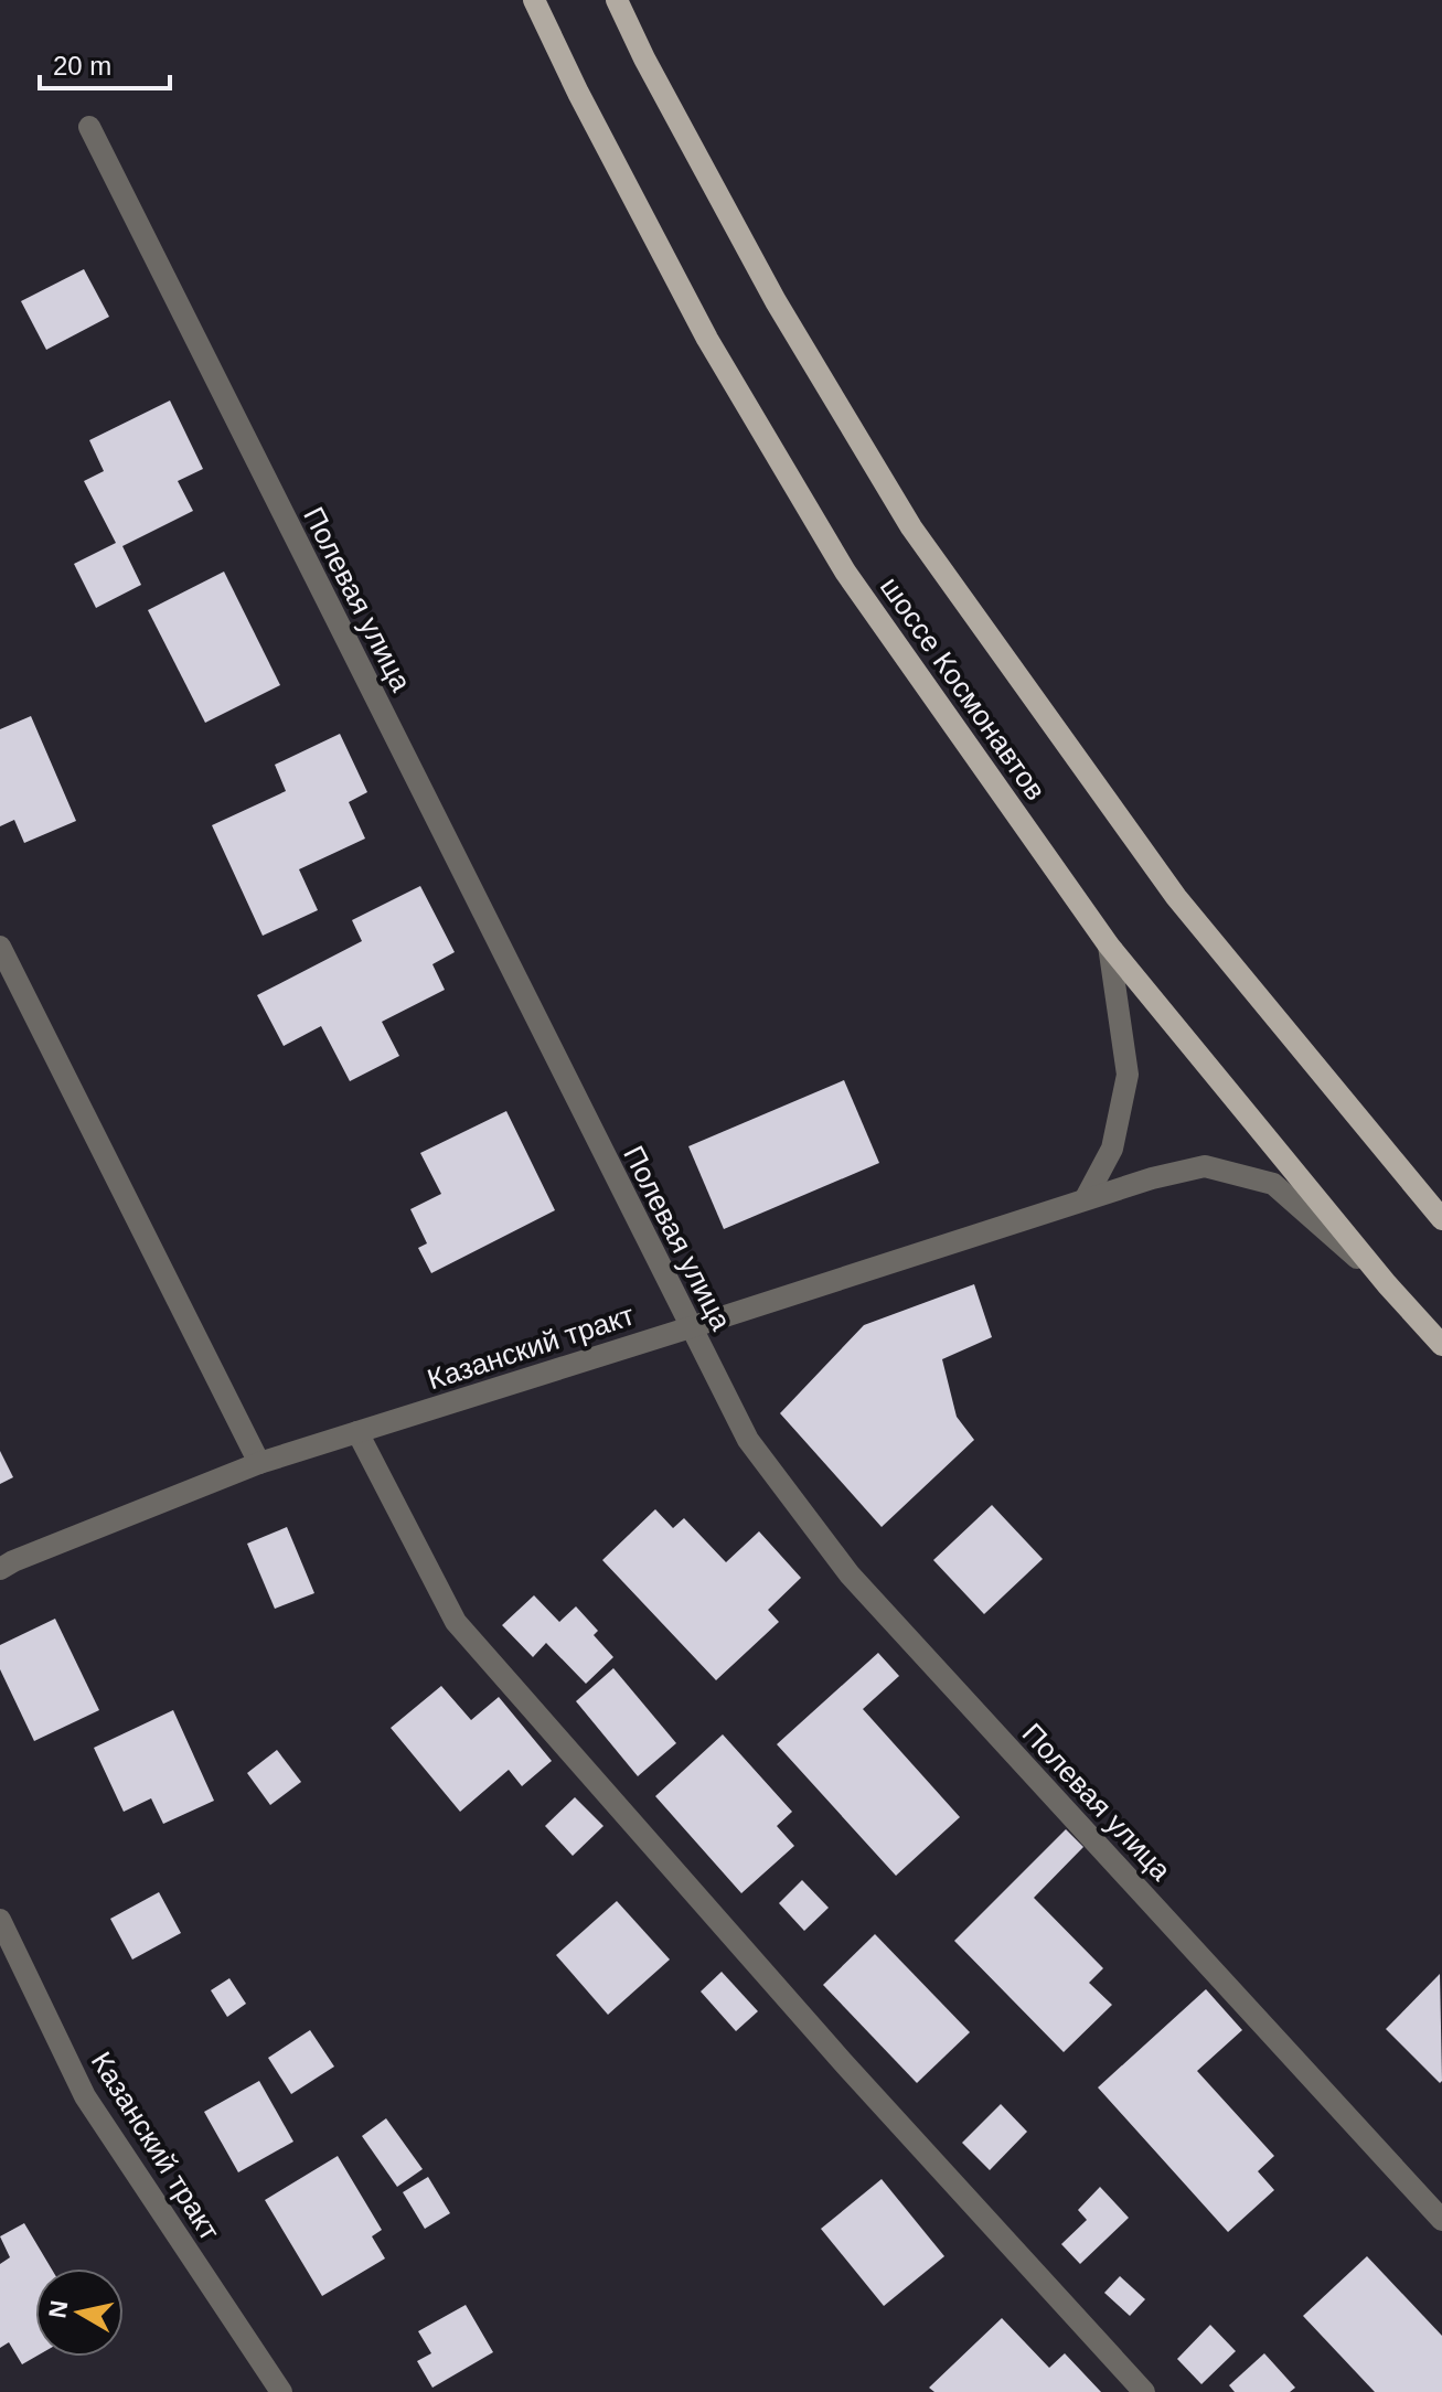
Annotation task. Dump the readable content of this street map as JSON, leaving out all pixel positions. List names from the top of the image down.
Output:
{
  "streets": {
    "main road": ["шоссе Космонавтов"],
    "street": ["Полевая улица", "Казанский тракт"]
  },
  "crossings": [
    ["Полевая улица", "Казанский тракт"],
    ["шоссе Космонавтов", "Казанский тракт"]
  ],
  "scale_bar": "20 m",
  "north": "left"
}
